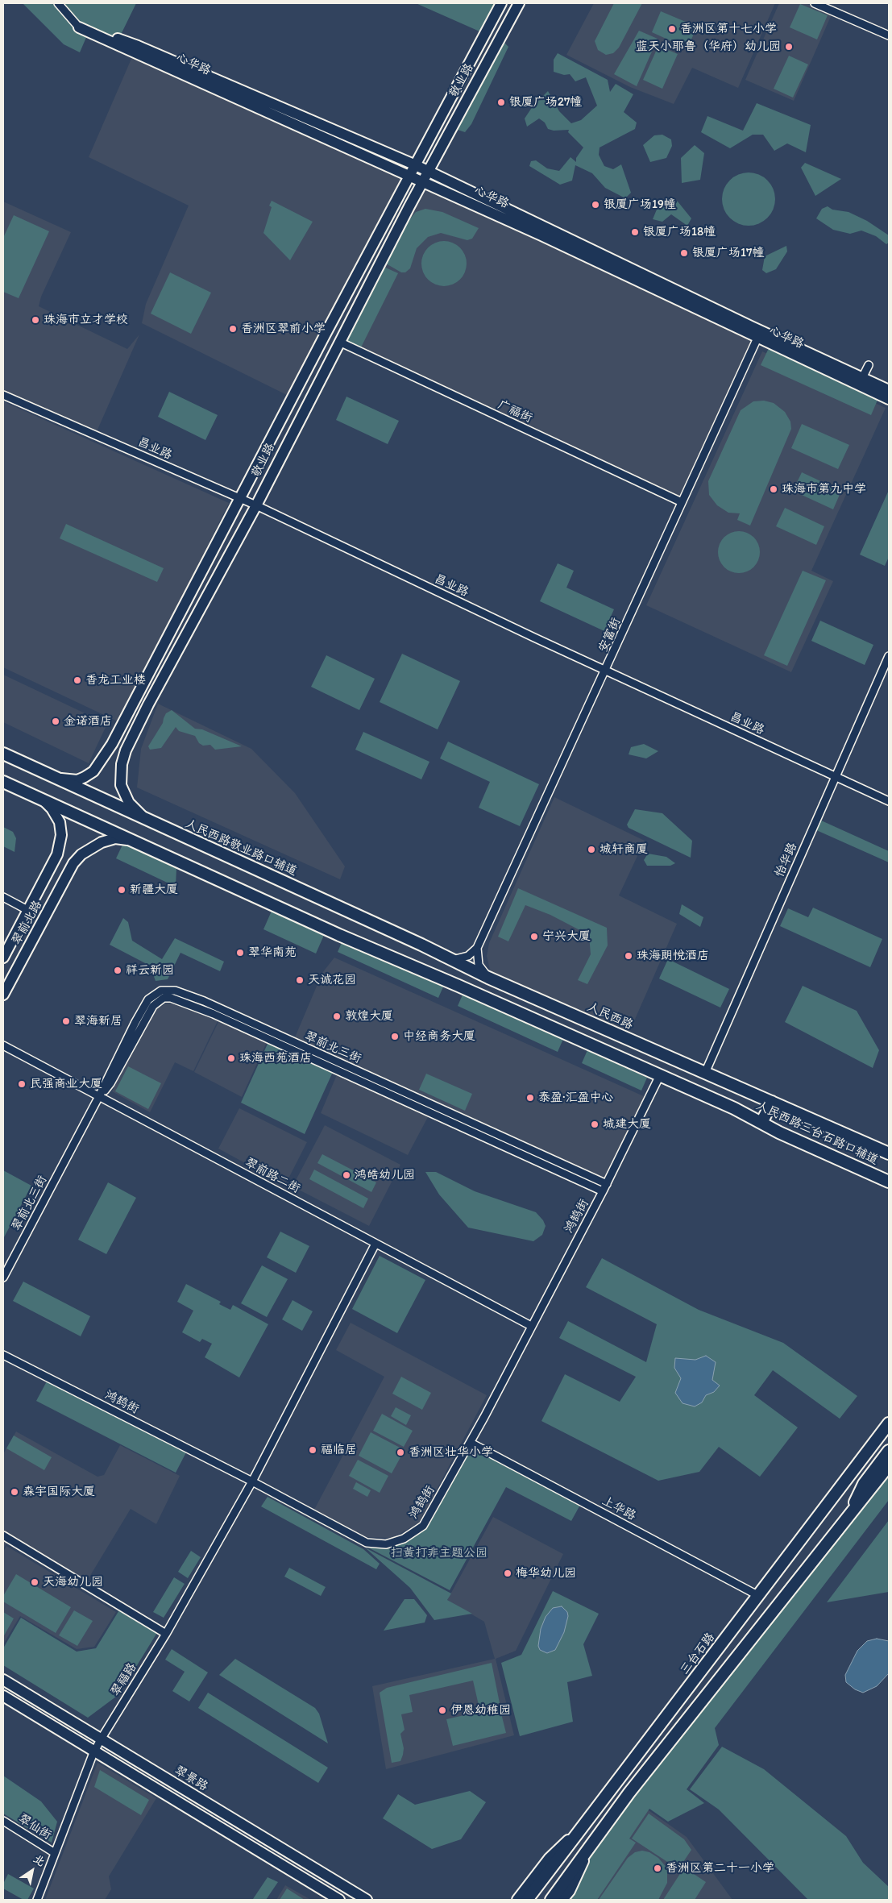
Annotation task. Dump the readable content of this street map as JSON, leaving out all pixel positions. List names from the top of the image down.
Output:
{
  "streets": {
    "main road": [
      "心华路",
      "敬业路",
      "人民西路敬业路口辅道",
      "翠前北路",
      "人民西路",
      "人民西路三台石路口辅道",
      "三台石路",
      "翠景路"
    ],
    "street": [
      "广福街",
      "昌业路",
      "安富街",
      "怡华路",
      "翠前北三街",
      "翠前路二街",
      "鸿鹄街",
      "上华路",
      "翠福路",
      "翠仙街"
    ]
  },
  "crossings": [
    ["心华路", "敬业路"],
    ["心华路", "安富街"],
    ["敬业路", "广福街"],
    ["敬业路", "昌业路"],
    ["敬业路", "人民西路敬业路口辅道"],
    ["广福街", "安富街"],
    ["昌业路", "安富街"],
    ["昌业路", "怡华路"],
    ["人民西路敬业路口辅道", "人民西路"],
    ["怡华路", "人民西路"],
    ["人民西路", "人民西路三台石路口辅道"],
    ["翠前北三街", "翠前路二街"],
    ["翠前北三街", "鸿鹄街"],
    ["人民西路三台石路口辅道", "鸿鹄街"],
    ["翠前路二街", "鸿鹄街"],
    ["翠前路二街", "翠福路"],
    ["鸿鹄街", "上华路"],
    ["鸿鹄街", "翠福路"],
    ["上华路", "三台石路"],
    ["翠福路", "翠景路"],
    ["翠福路", "翠仙街"]
  ],
  "parks": ["扫黄打非主题公园"],
  "places": [
    "香洲区第十七小学",
    "蓝天小耶鲁（华府）幼儿园",
    "银厦广场27幢",
    "银厦广场19幢",
    "银厦广场18幢",
    "银厦广场17幢",
    "珠海市立才学校",
    "香洲区翠前小学",
    "珠海市第九中学",
    "香龙工业楼",
    "金诺酒店",
    "城轩商厦",
    "新疆大厦",
    "宁兴大厦",
    "翠华南苑",
    "珠海朗悦酒店",
    "祥云新园",
    "天诚花园",
    "敦煌大厦",
    "翠海新居",
    "中经商务大厦",
    "珠海西苑酒店",
    "民强商业大厦",
    "泰盈·汇盈中心",
    "城建大厦",
    "鸿皓幼儿园",
    "福临居",
    "香洲区壮华小学",
    "森宇国际大厦",
    "梅华幼儿园",
    "天海幼儿园",
    "伊恩幼稚园",
    "香洲区第二十一小学"
  ],
  "north": "top right"
}
